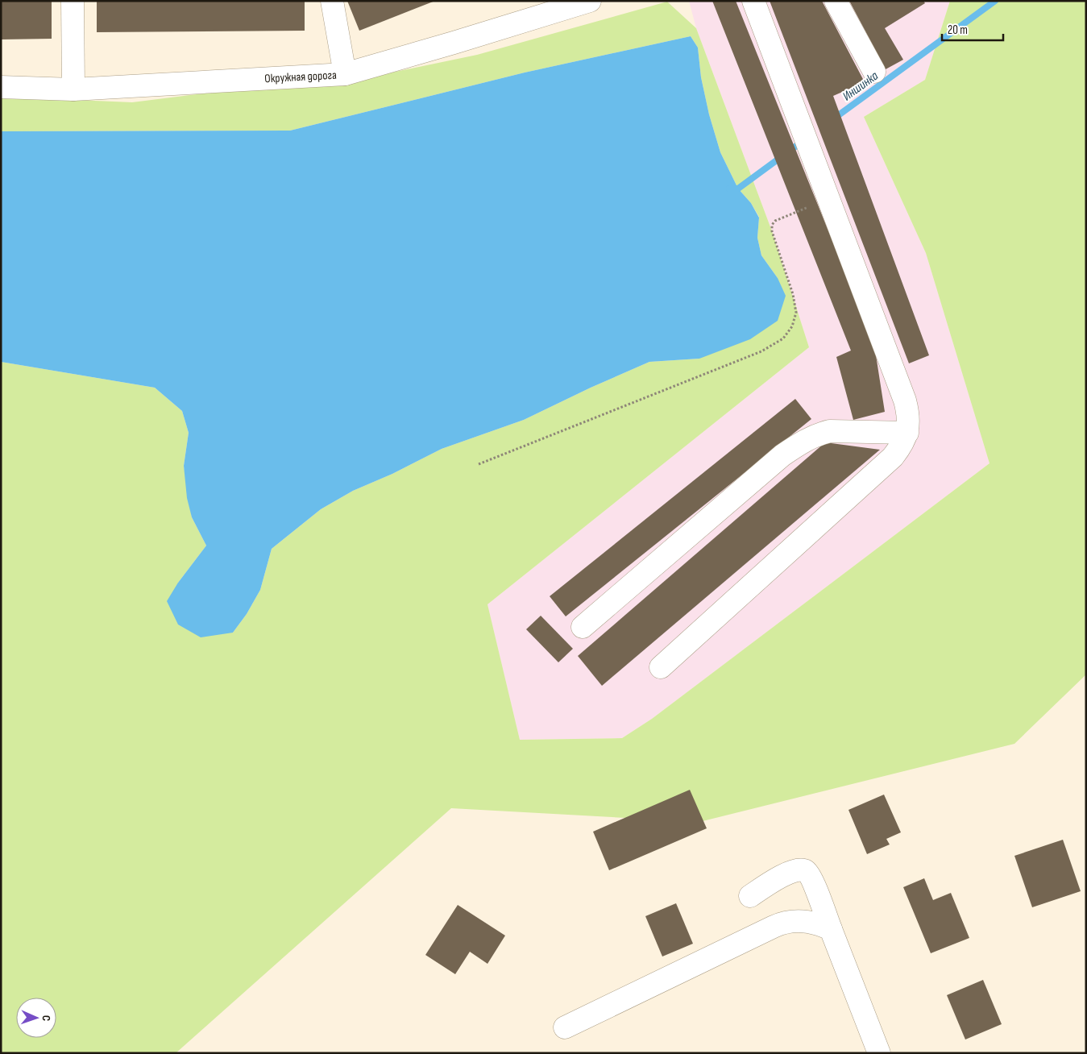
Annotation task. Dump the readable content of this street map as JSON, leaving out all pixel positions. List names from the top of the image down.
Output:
{
  "streets": {
    "street": ["Окружная дорога"]
  },
  "water": ["Иншинка"],
  "scale_bar": "20 m",
  "north": "right"
}
